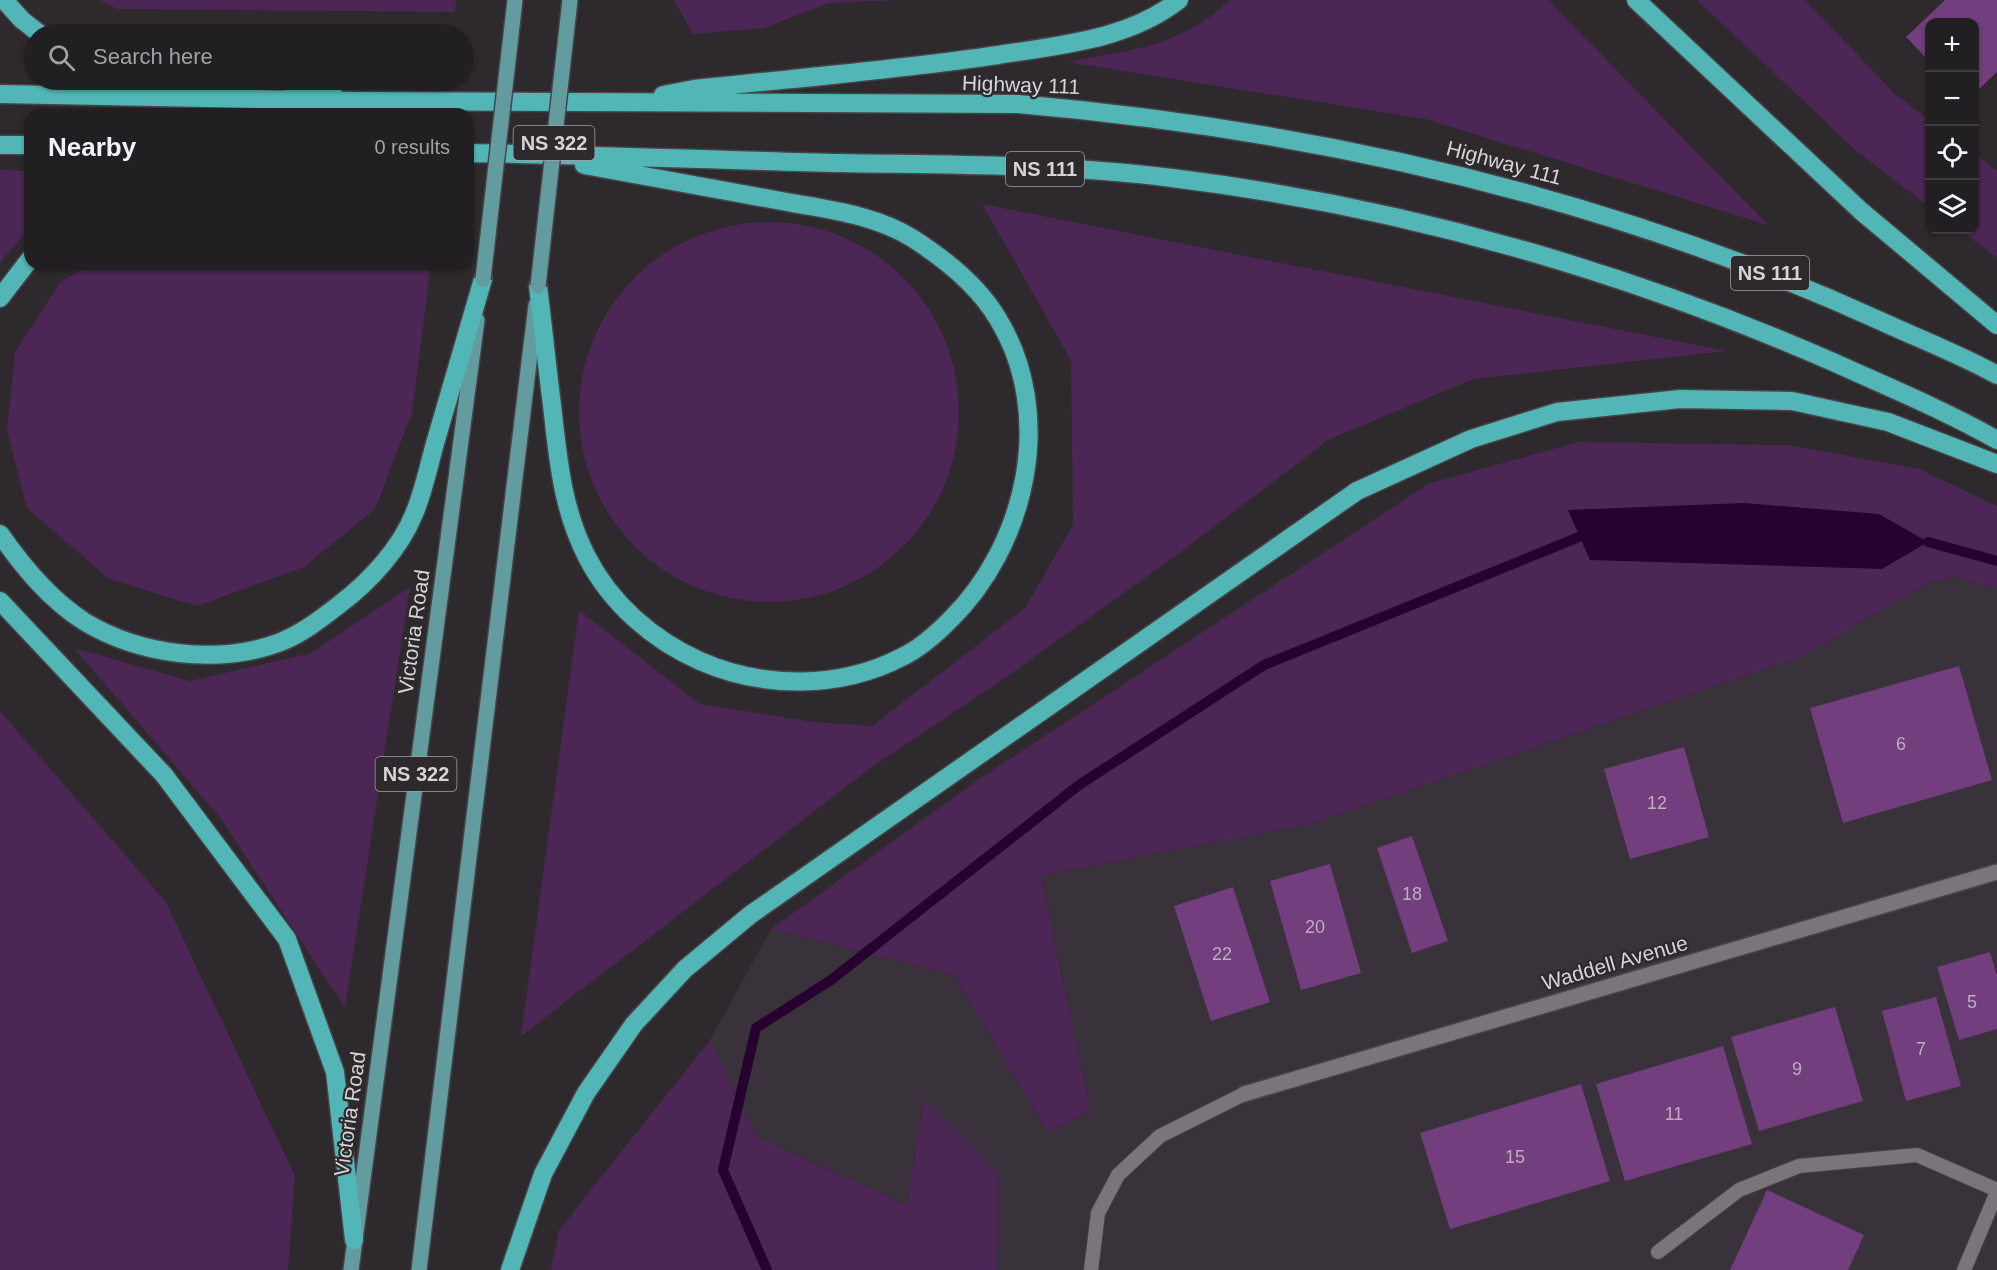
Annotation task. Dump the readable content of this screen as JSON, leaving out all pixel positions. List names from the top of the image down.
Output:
{
  "streets": {
    "highway": ["Highway 111", "NS 111"],
    "main road": ["NS 322", "Victoria Road"],
    "street": ["Waddell Avenue"]
  },
  "house_numbers": [
    "6",
    "12",
    "18",
    "20",
    "22",
    "5",
    "7",
    "9",
    "11",
    "15"
  ],
  "page": {
    "map_buttons": ["+", "−"],
    "search": "Search here",
    "heading": ["Nearby", "0 results"]
  }
}
